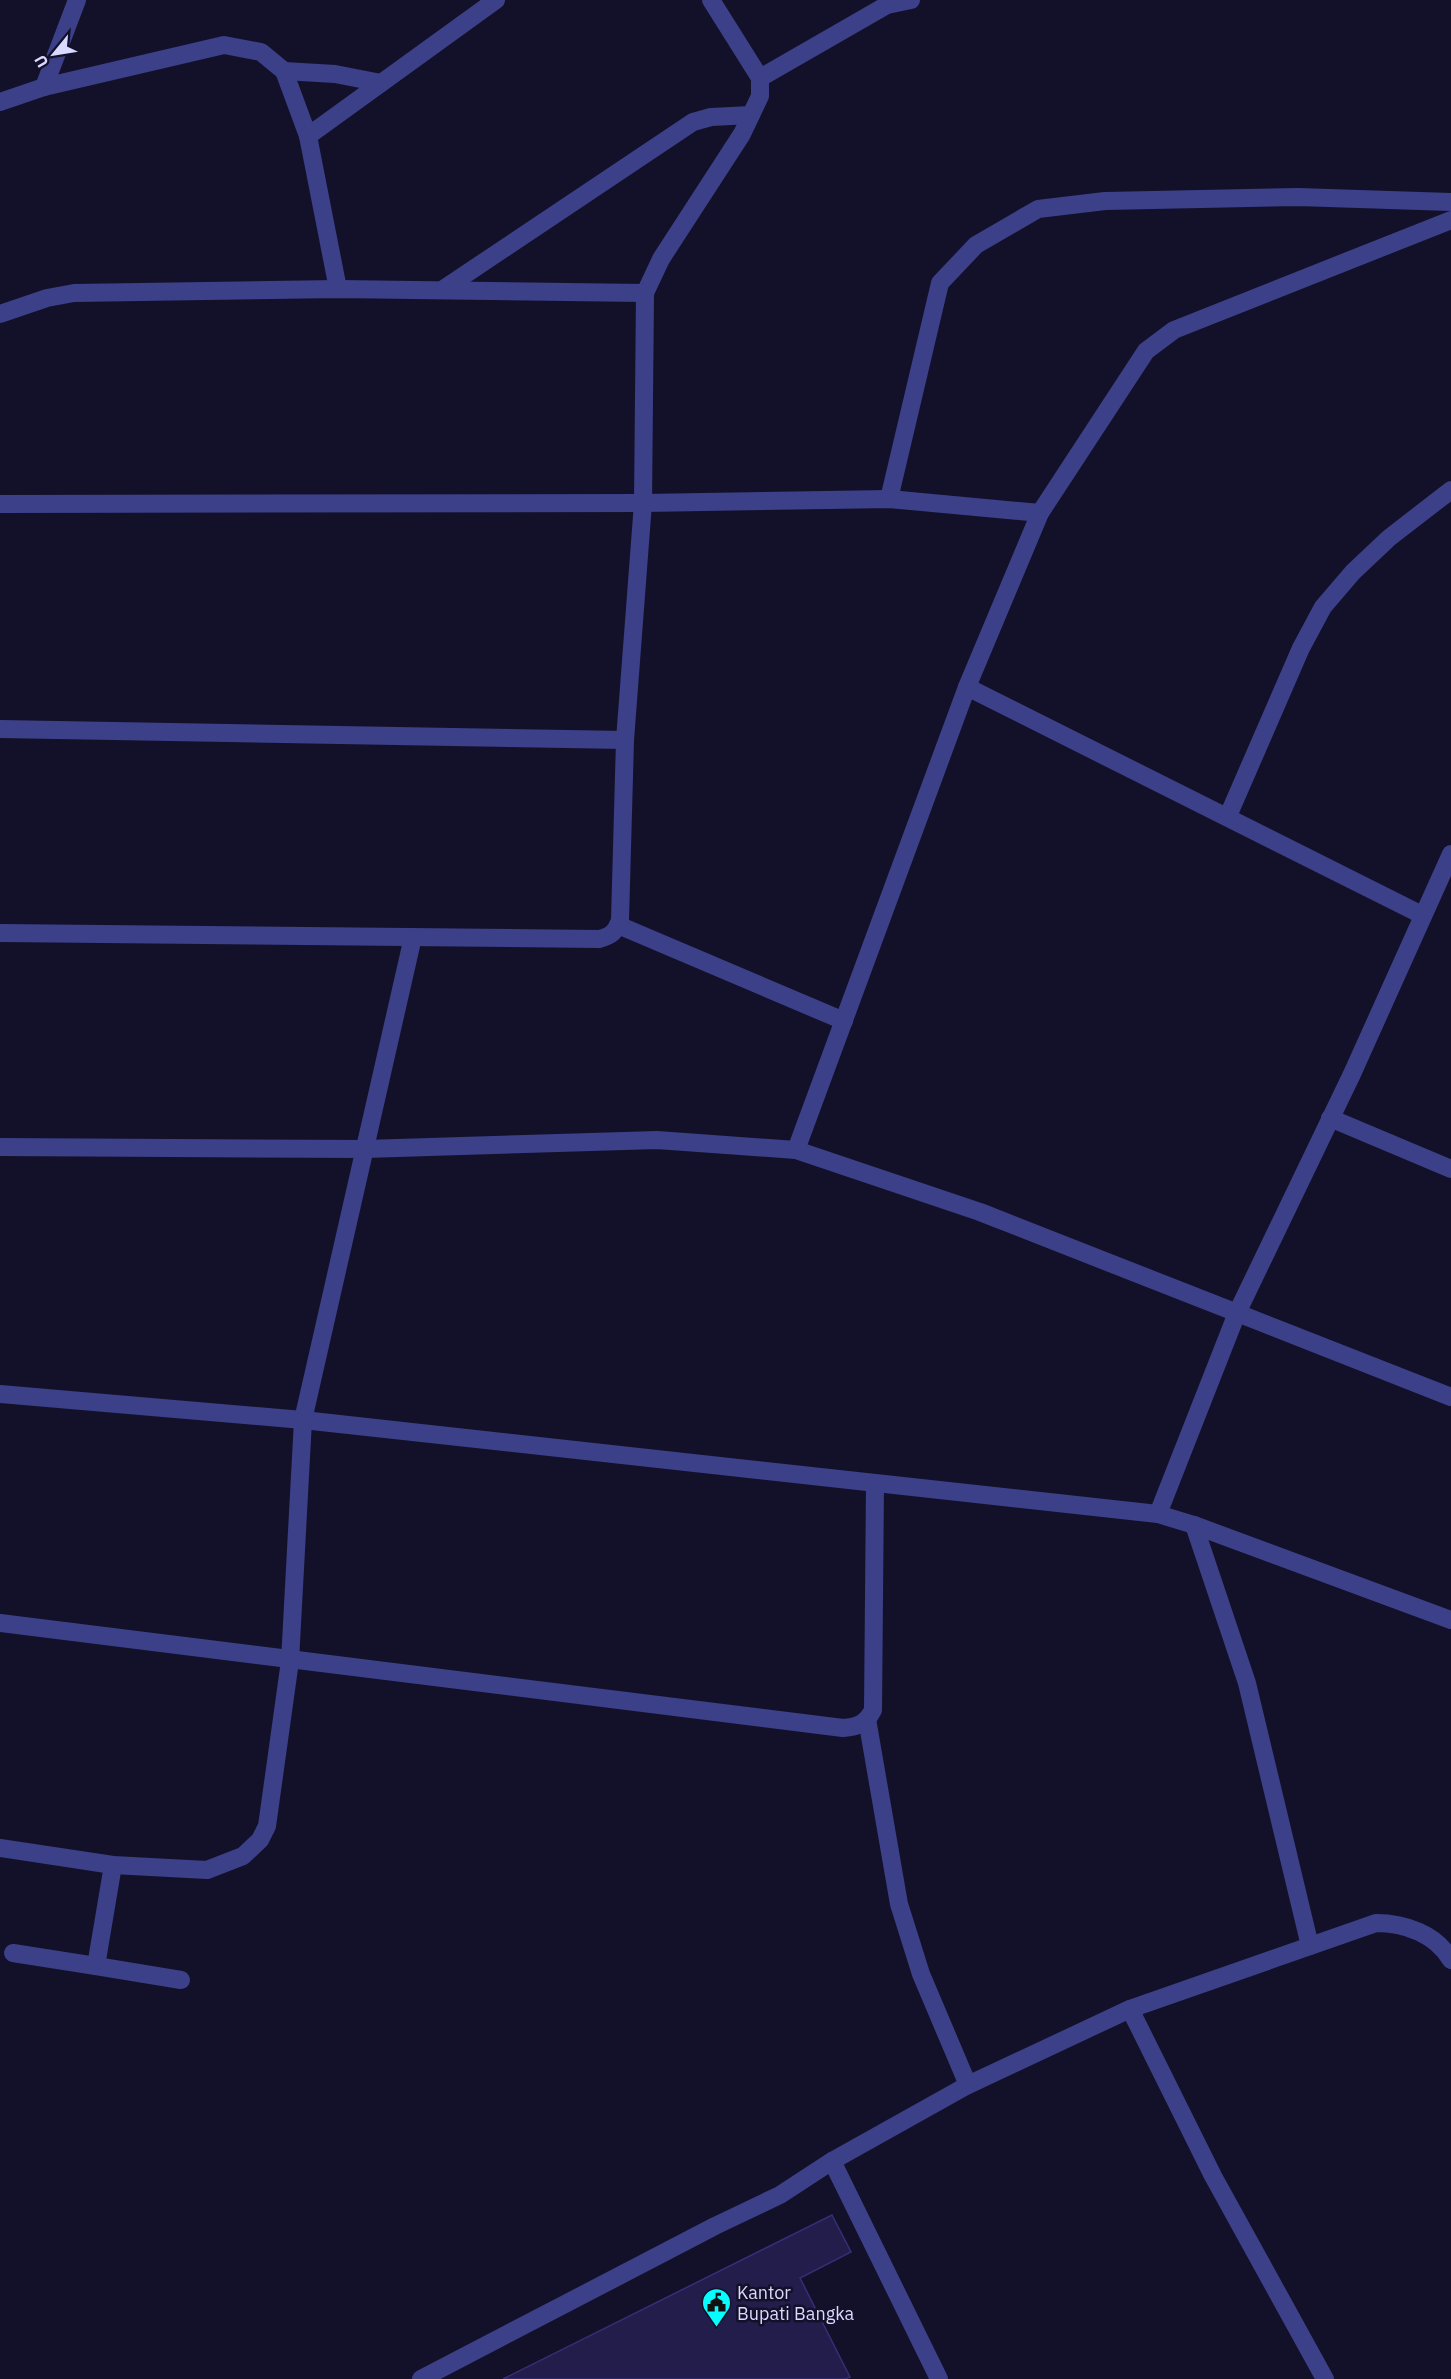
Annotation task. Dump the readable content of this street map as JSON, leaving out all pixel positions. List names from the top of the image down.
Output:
{
  "places": {
    "public building": ["Kantor Bupati Bangka"]
  },
  "north": "bottom left"
}
